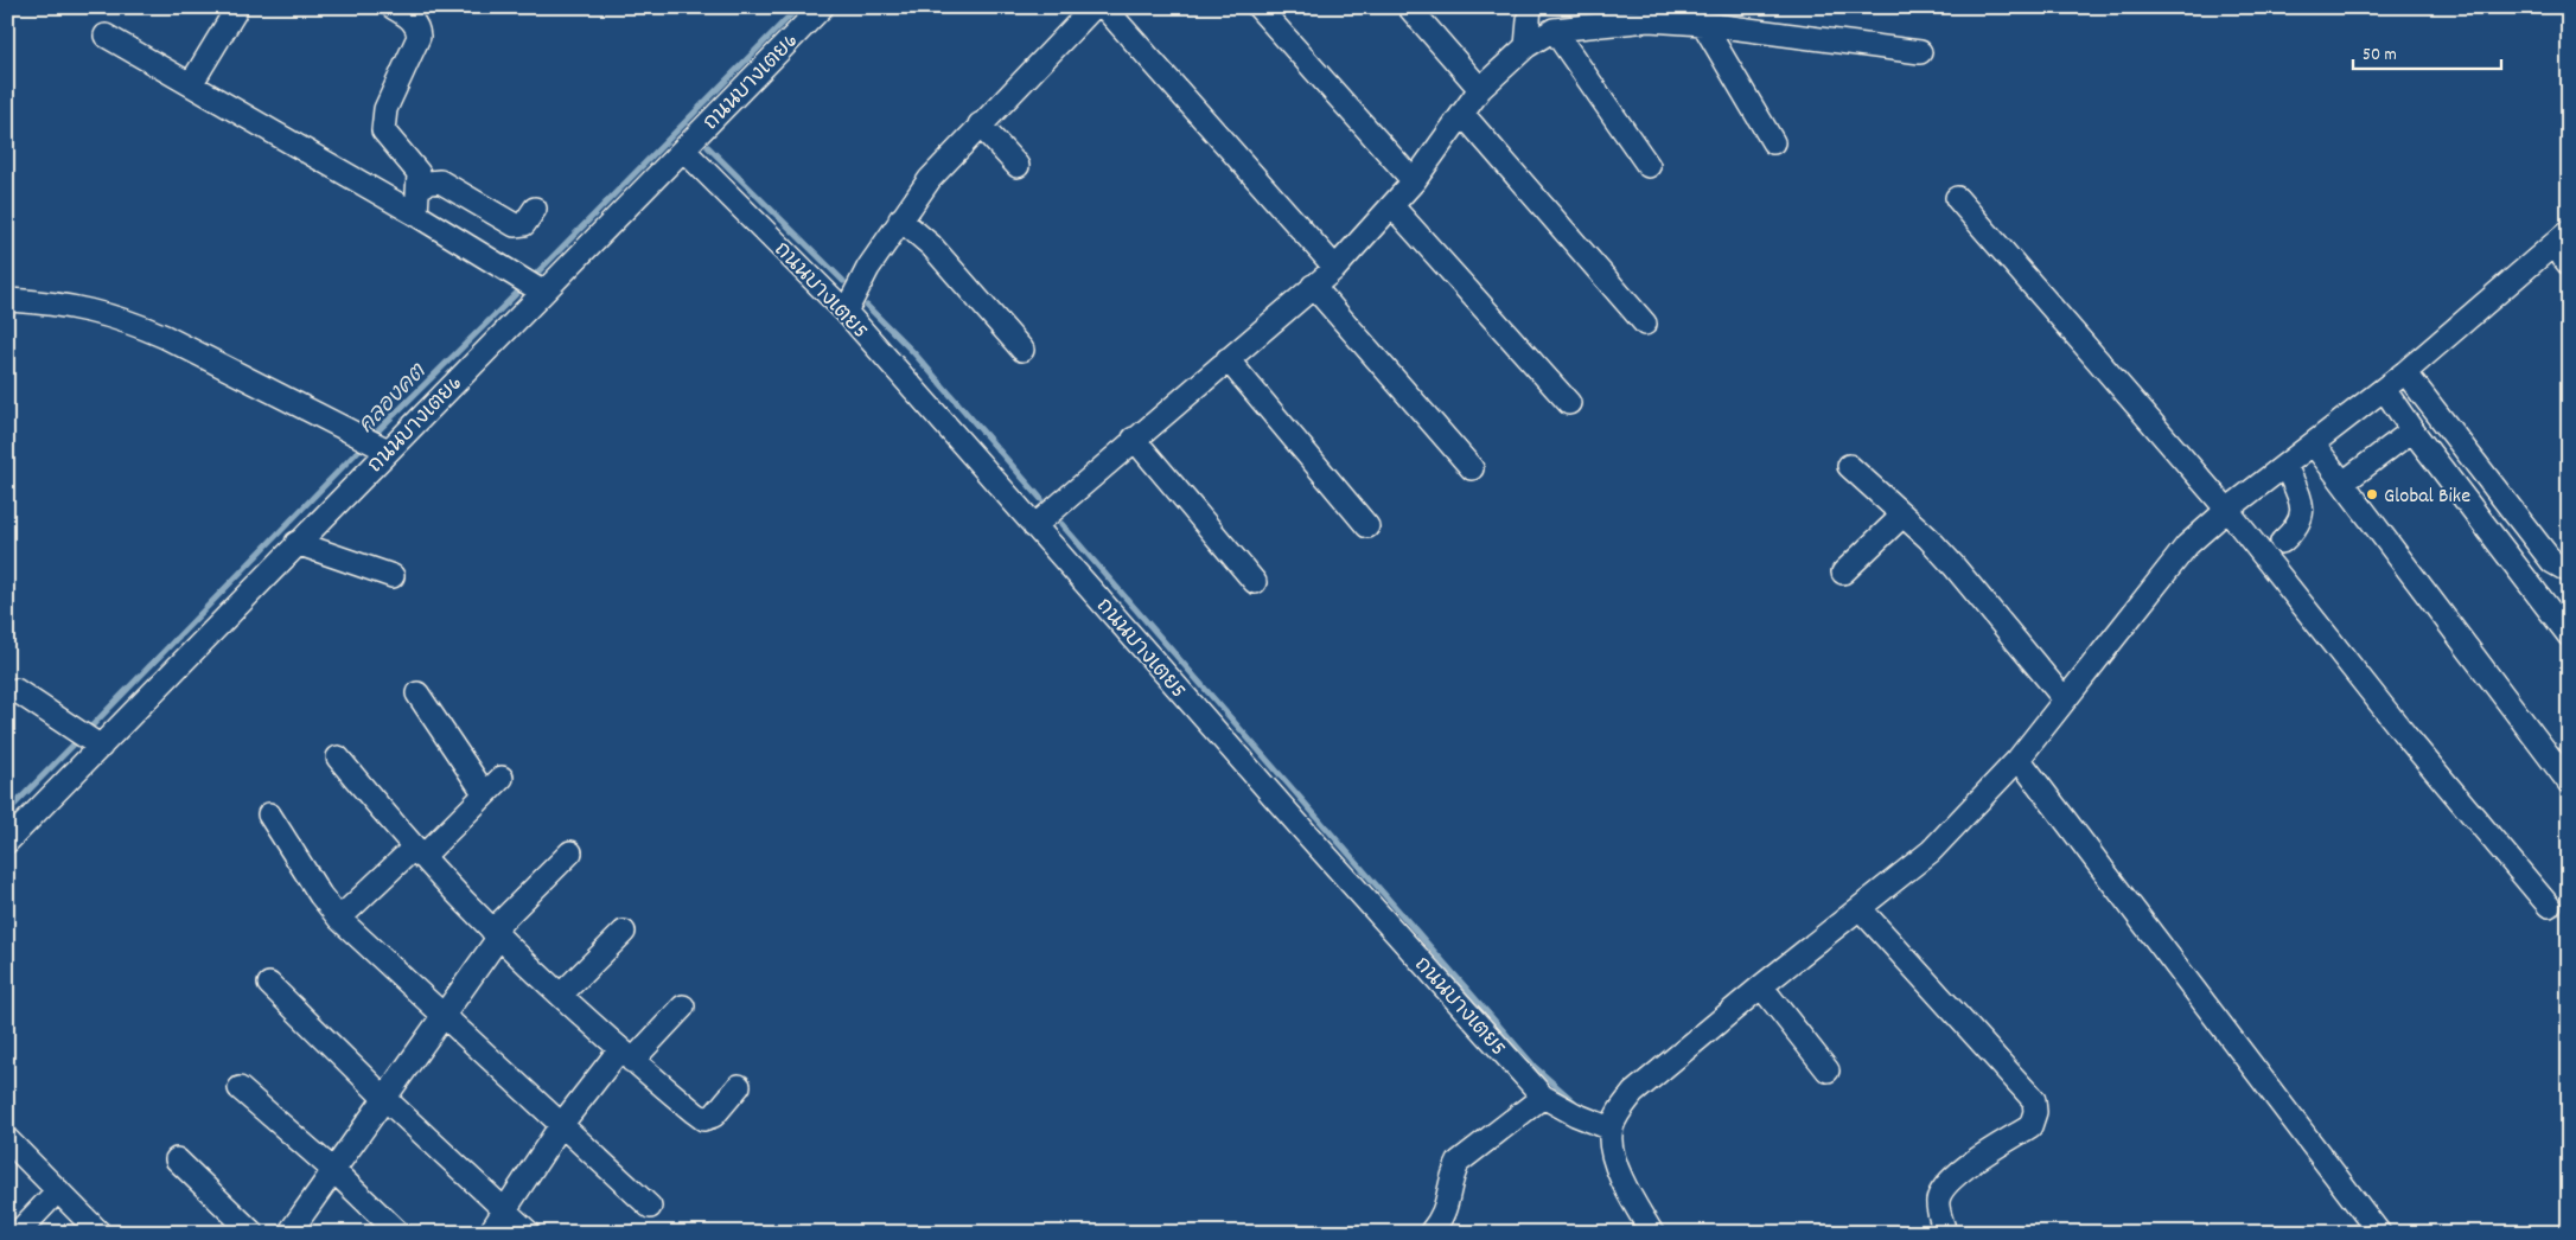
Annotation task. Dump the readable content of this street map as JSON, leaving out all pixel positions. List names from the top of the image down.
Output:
{
  "streets": {
    "street": ["ถนนบางเตย6", "ถนนบางเตย5"]
  },
  "crossings": [
    ["ถนนบางเตย6", "ถนนบางเตย5"]
  ],
  "water": ["คลองคต"],
  "places": ["Global Bike"],
  "scale_bar": "50 m"
}
